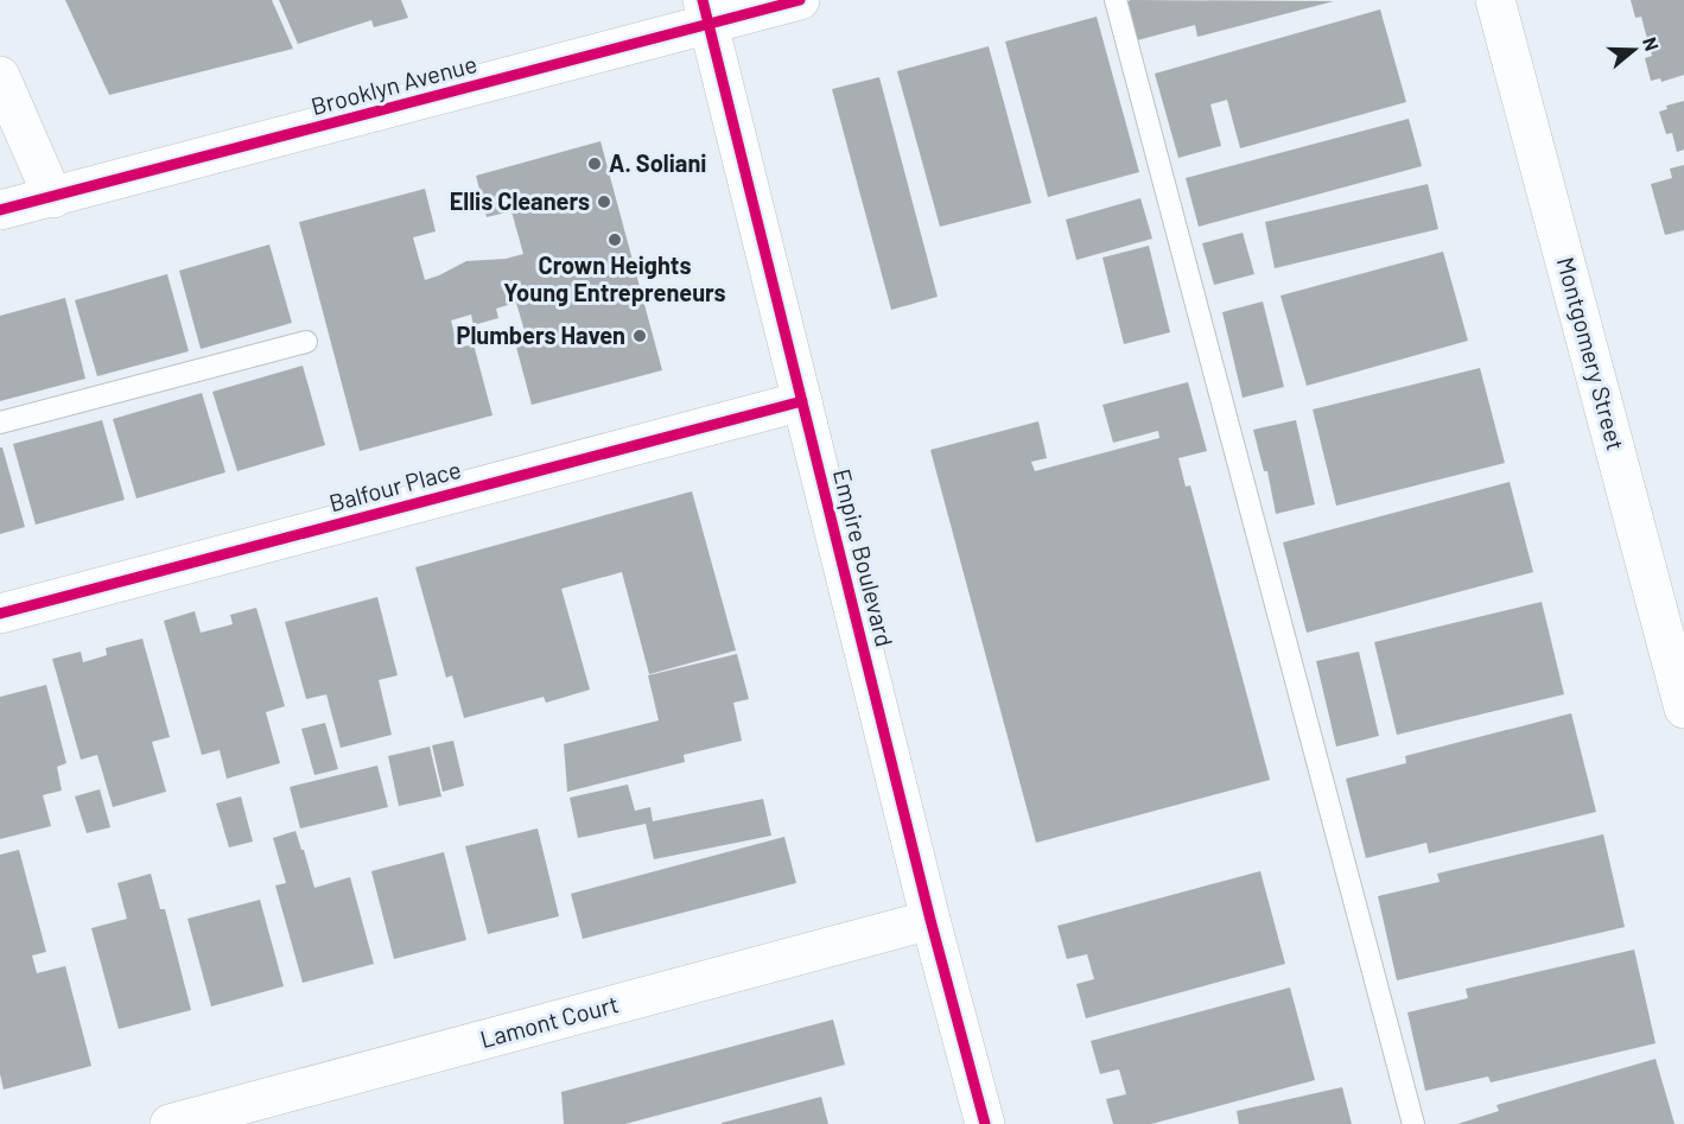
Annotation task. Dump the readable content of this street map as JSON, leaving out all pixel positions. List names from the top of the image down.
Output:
{
  "streets": {
    "street": [
      "Brooklyn Avenue",
      "Montgomery Street",
      "Balfour Place",
      "Empire Boulevard",
      "Lamont Court"
    ]
  },
  "crossings": [
    ["Brooklyn Avenue", "Empire Boulevard"],
    ["Balfour Place", "Empire Boulevard"],
    ["Empire Boulevard", "Lamont Court"]
  ],
  "places": [
    "A. Soliani",
    "Ellis Cleaners",
    "Crown Heights Young Entrepreneurs",
    "Plumbers Haven"
  ],
  "north": "right"
}
